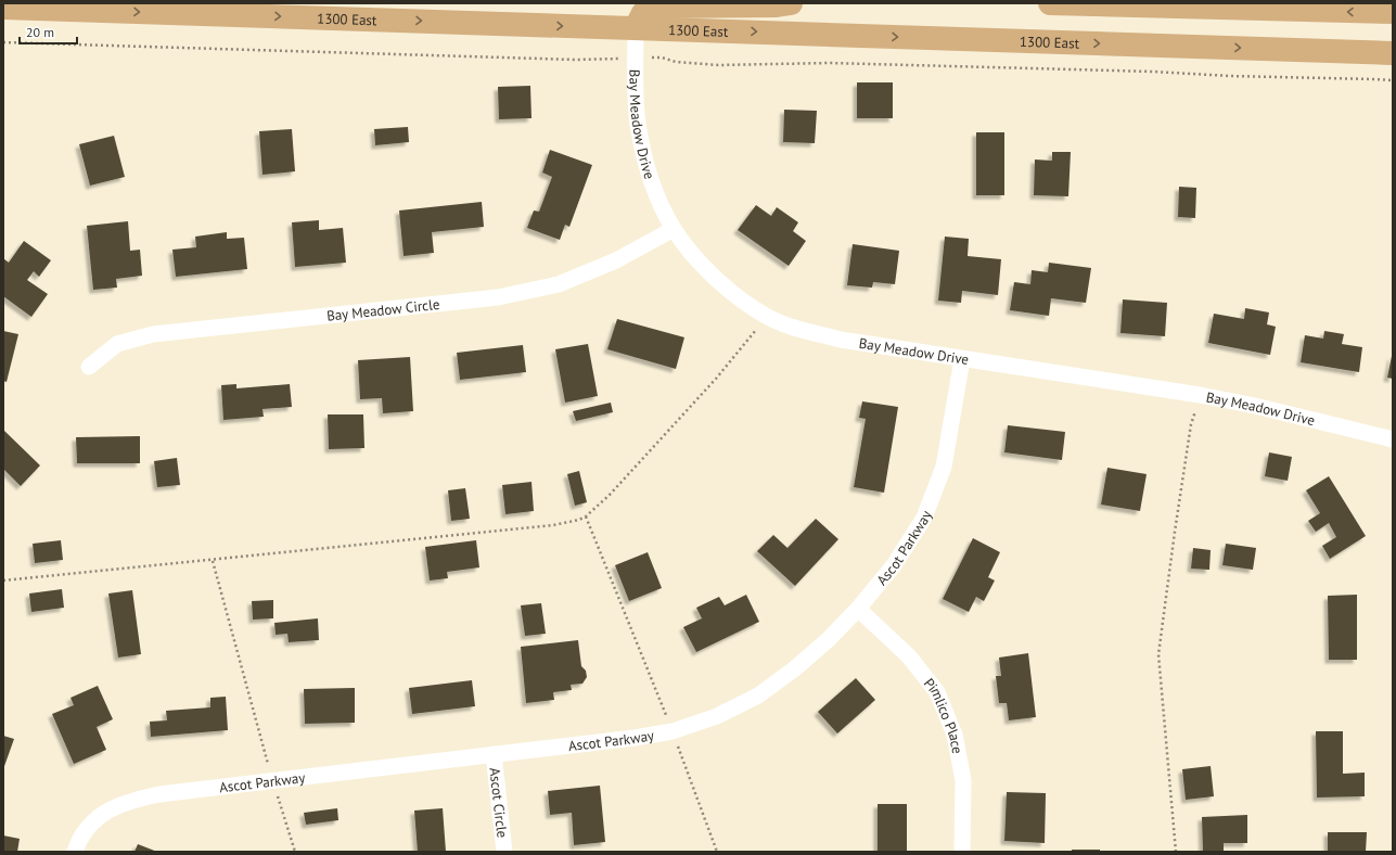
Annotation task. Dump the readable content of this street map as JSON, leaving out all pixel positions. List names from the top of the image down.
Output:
{
  "streets": {
    "main road": ["1300 East"],
    "street": [
      "Bay Meadow Drive",
      "Bay Meadow Circle",
      "Ascot Parkway",
      "Pimlico Place",
      "Ascot Circle"
    ]
  },
  "crossings": [
    ["1300 East", "Bay Meadow Drive"],
    ["Bay Meadow Drive", "Bay Meadow Circle"],
    ["Bay Meadow Drive", "Ascot Parkway"],
    ["Ascot Parkway", "Pimlico Place"],
    ["Ascot Parkway", "Ascot Circle"]
  ],
  "scale_bar": "20 m"
}
